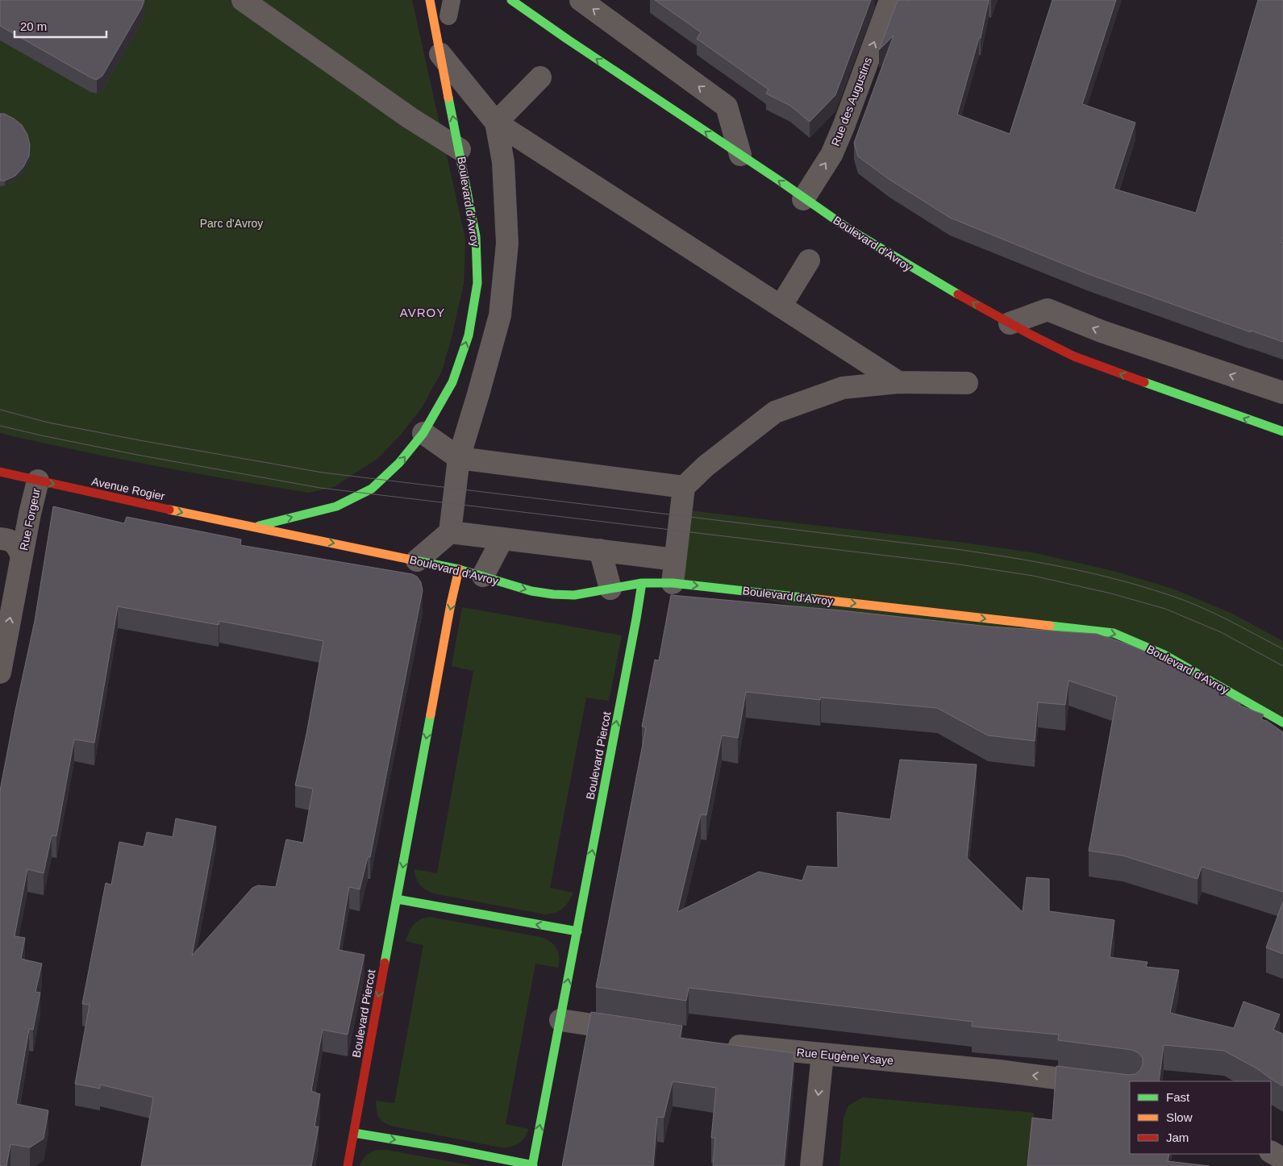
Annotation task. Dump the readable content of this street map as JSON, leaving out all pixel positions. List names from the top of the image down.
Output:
{
  "streets": {
    "street": [
      "Rue des Augustins",
      "Boulevard d'Avroy",
      "Avenue Rogier",
      "Rue Forgeur",
      "Boulevard Piercot",
      "Rue Eugène Ysaye"
    ]
  },
  "crossings": [
    ["Rue des Augustins", "Boulevard d'Avroy"],
    ["Boulevard d'Avroy", "Avenue Rogier"],
    ["Boulevard d'Avroy", "Boulevard Piercot"],
    ["Avenue Rogier", "Rue Forgeur"]
  ],
  "one_way": [
    "Rue des Augustins",
    "Avenue Rogier",
    "Rue Forgeur",
    "Rue Eugène Ysaye"
  ],
  "districts": ["AVROY"],
  "parks": ["Parc d'Avroy"],
  "legend": ["Fast", "Slow", "Jam"],
  "scale_bar": "20 m"
}
